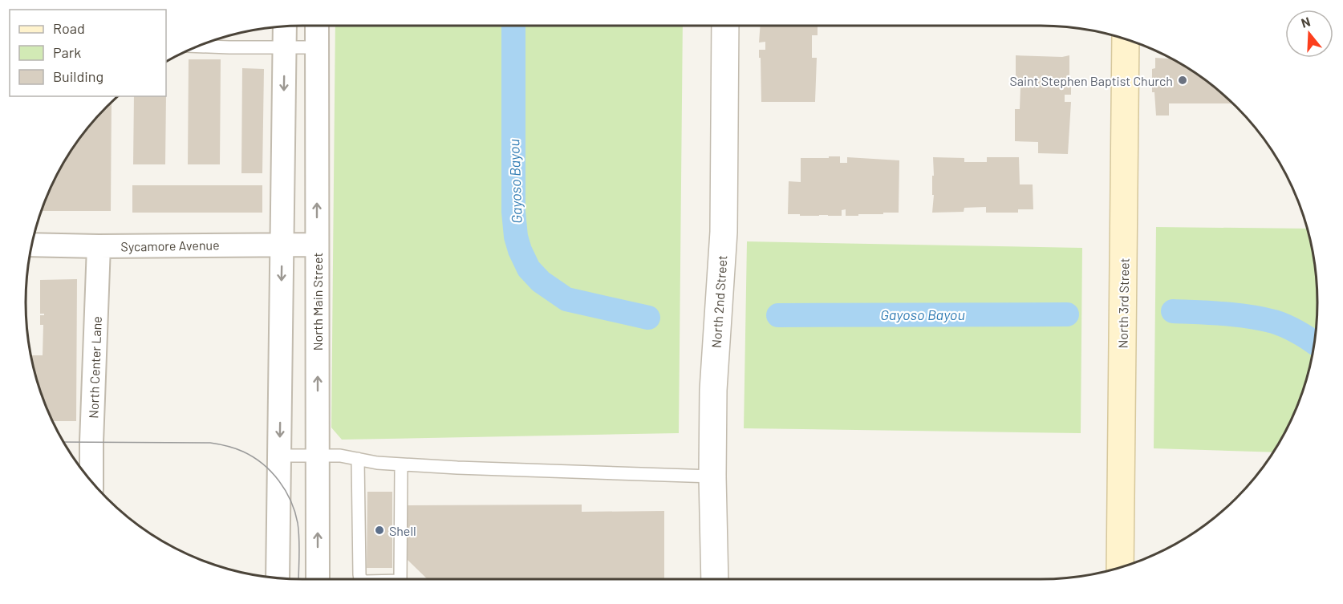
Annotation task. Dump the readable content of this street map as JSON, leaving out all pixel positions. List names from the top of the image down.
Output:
{
  "streets": {
    "main road": ["North 3rd Street"],
    "street": [
      "Sycamore Avenue",
      "North Main Street",
      "North 2nd Street",
      "North Center Lane"
    ]
  },
  "crossings": [
    ["Sycamore Avenue", "North Main Street"],
    ["Sycamore Avenue", "North Center Lane"]
  ],
  "water": ["Gayoso Bayou"],
  "places": ["Saint Stephen Baptist Church", "Shell"],
  "legend": ["Road", "Park", "Building"],
  "north": "top"
}
